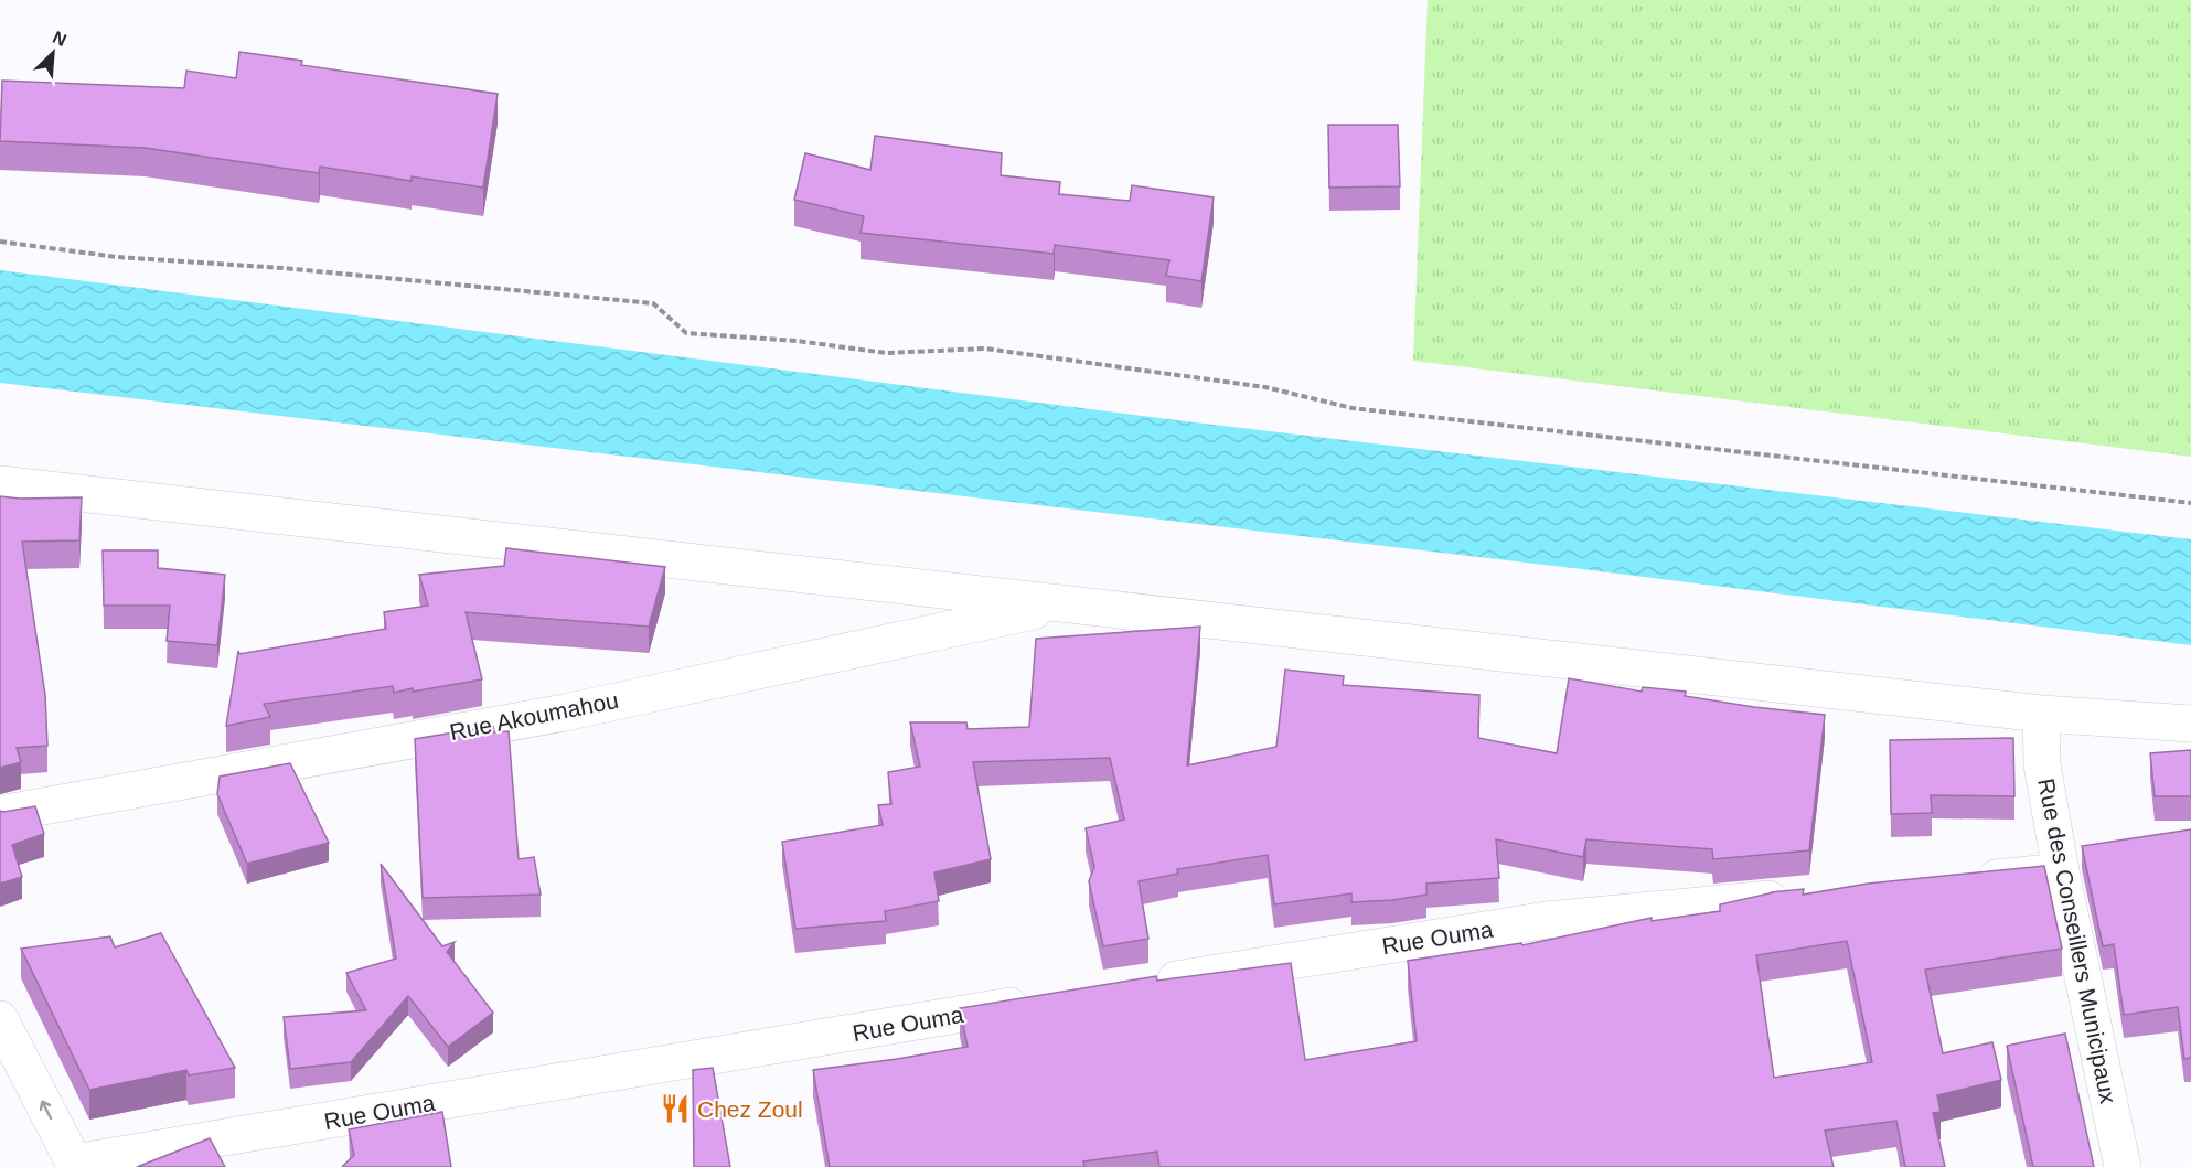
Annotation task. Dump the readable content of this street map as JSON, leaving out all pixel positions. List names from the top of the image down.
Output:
{
  "streets": {
    "main road": ["Rue Akoumahou", "Rue Ouma", "Rue des Conseillers Municipaux"]
  },
  "places": {
    "restaurant": ["Chez Zoul"]
  },
  "north": "top right"
}
